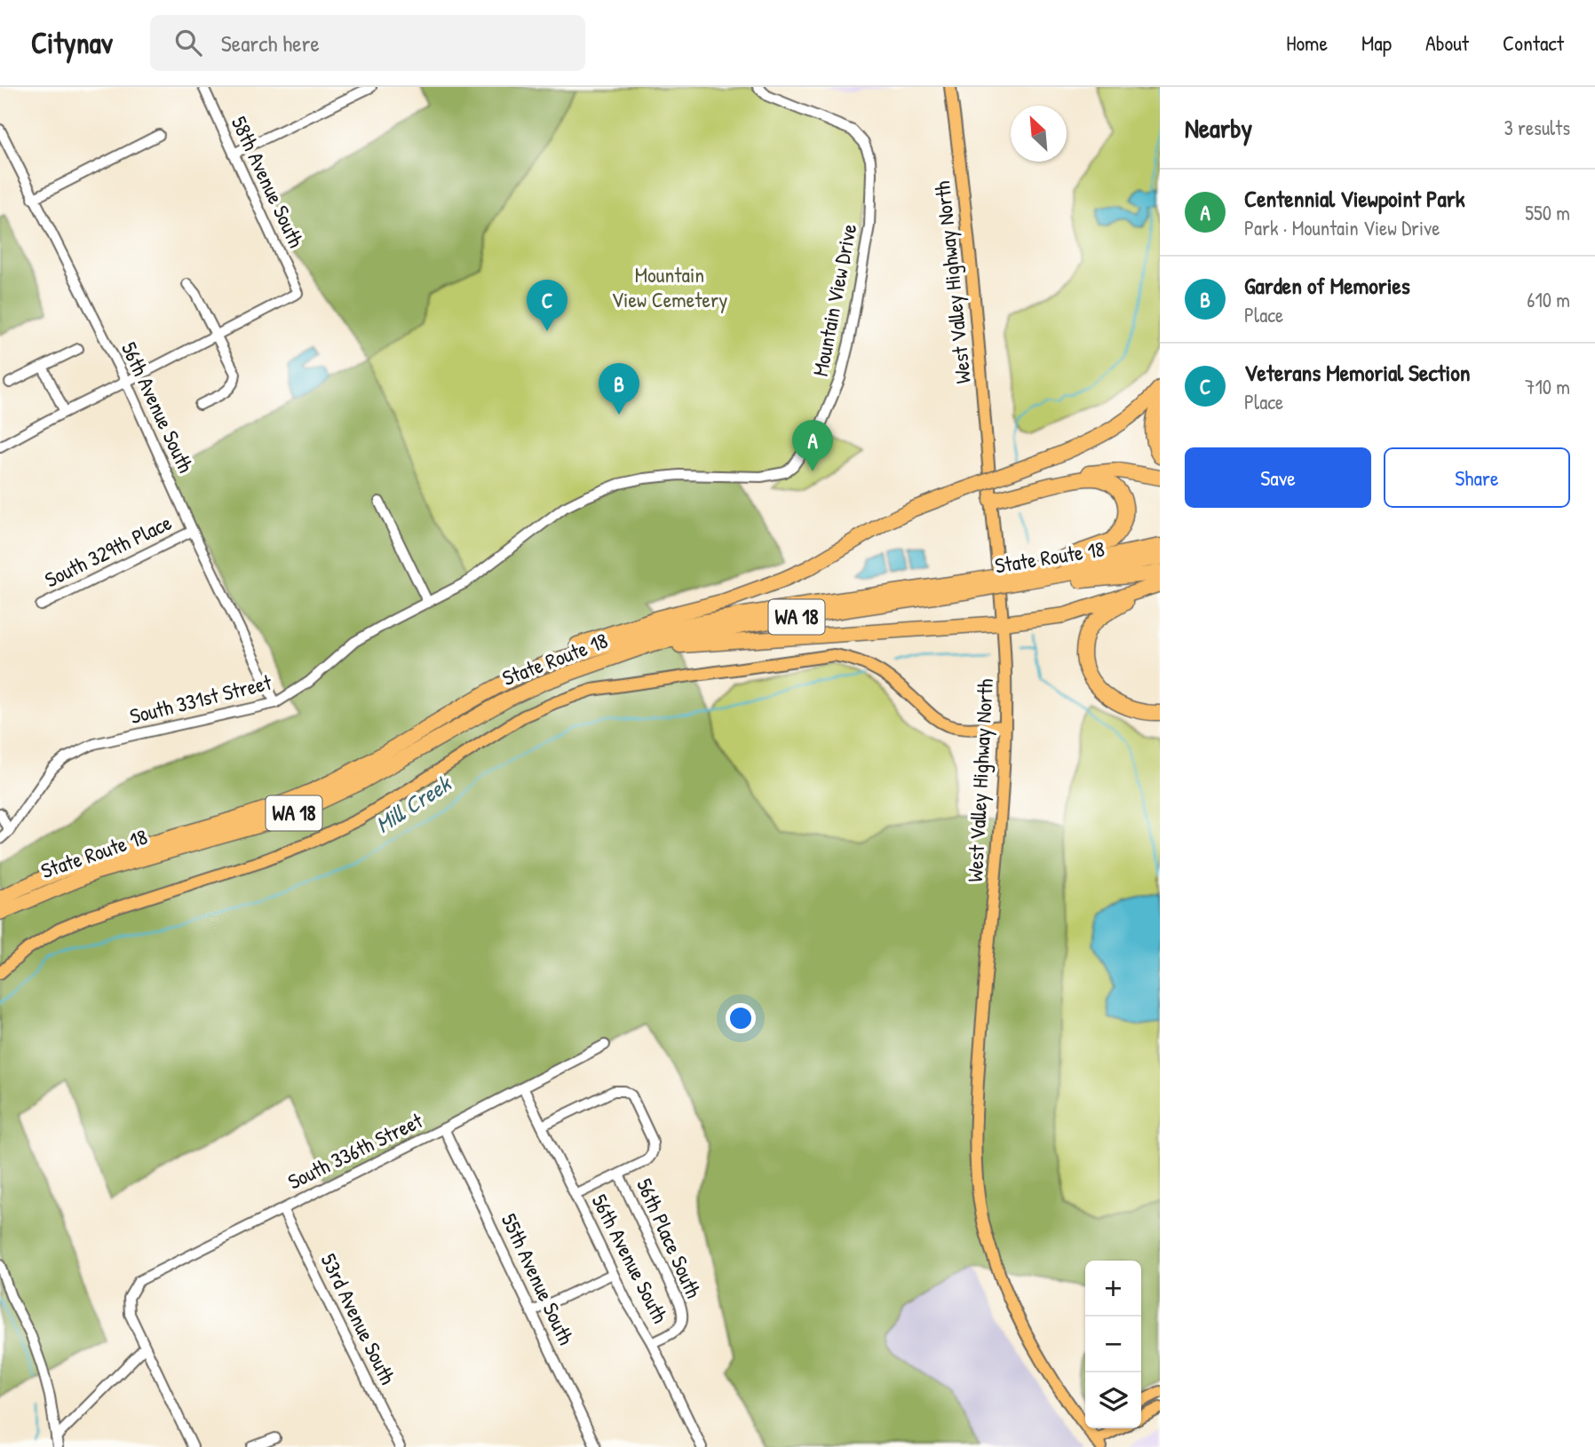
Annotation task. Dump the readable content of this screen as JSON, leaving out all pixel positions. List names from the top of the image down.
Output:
{
  "streets": {
    "highway": ["State Route 18", "WA 18"],
    "main road": ["West Valley Highway North"],
    "street": [
      "58th Avenue South",
      "Mountain View Drive",
      "56th Avenue South",
      "South 329th Place",
      "South 331st Street",
      "South 336th Street",
      "56th Place South",
      "55th Avenue South",
      "53rd Avenue South"
    ]
  },
  "crossings": [
    ["Mountain View Drive", "South 331st Street"],
    ["56th Avenue South", "South 329th Place"],
    ["56th Avenue South", "South 331st Street"],
    ["56th Avenue South", "South 336th Street"],
    ["56th Avenue South", "56th Place South"],
    ["South 336th Street", "55th Avenue South"],
    ["South 336th Street", "53rd Avenue South"]
  ],
  "water": ["Mill Creek"],
  "parks": ["Mountain View Cemetery"],
  "north": "top left",
  "page": {
    "header": "Citynav",
    "search": "Search here",
    "nav": [
      "Home",
      "Map",
      "About",
      "Contact"
    ],
    "heading": ["Nearby", "3 results"],
    "list": [
      {
        "mark": "A",
        "name": "Centennial Viewpoint Park",
        "note": "Park · Mountain View Drive",
        "value": "550 m"
      },
      {
        "mark": "B",
        "name": "Garden of Memories",
        "note": "Place",
        "value": "610 m"
      },
      {
        "mark": "C",
        "name": "Veterans Memorial Section",
        "note": "Place",
        "value": "710 m"
      }
    ],
    "pins": ["C", "B", "A"],
    "buttons": ["Save", "Share"],
    "map_buttons": ["+", "−"]
  }
}
